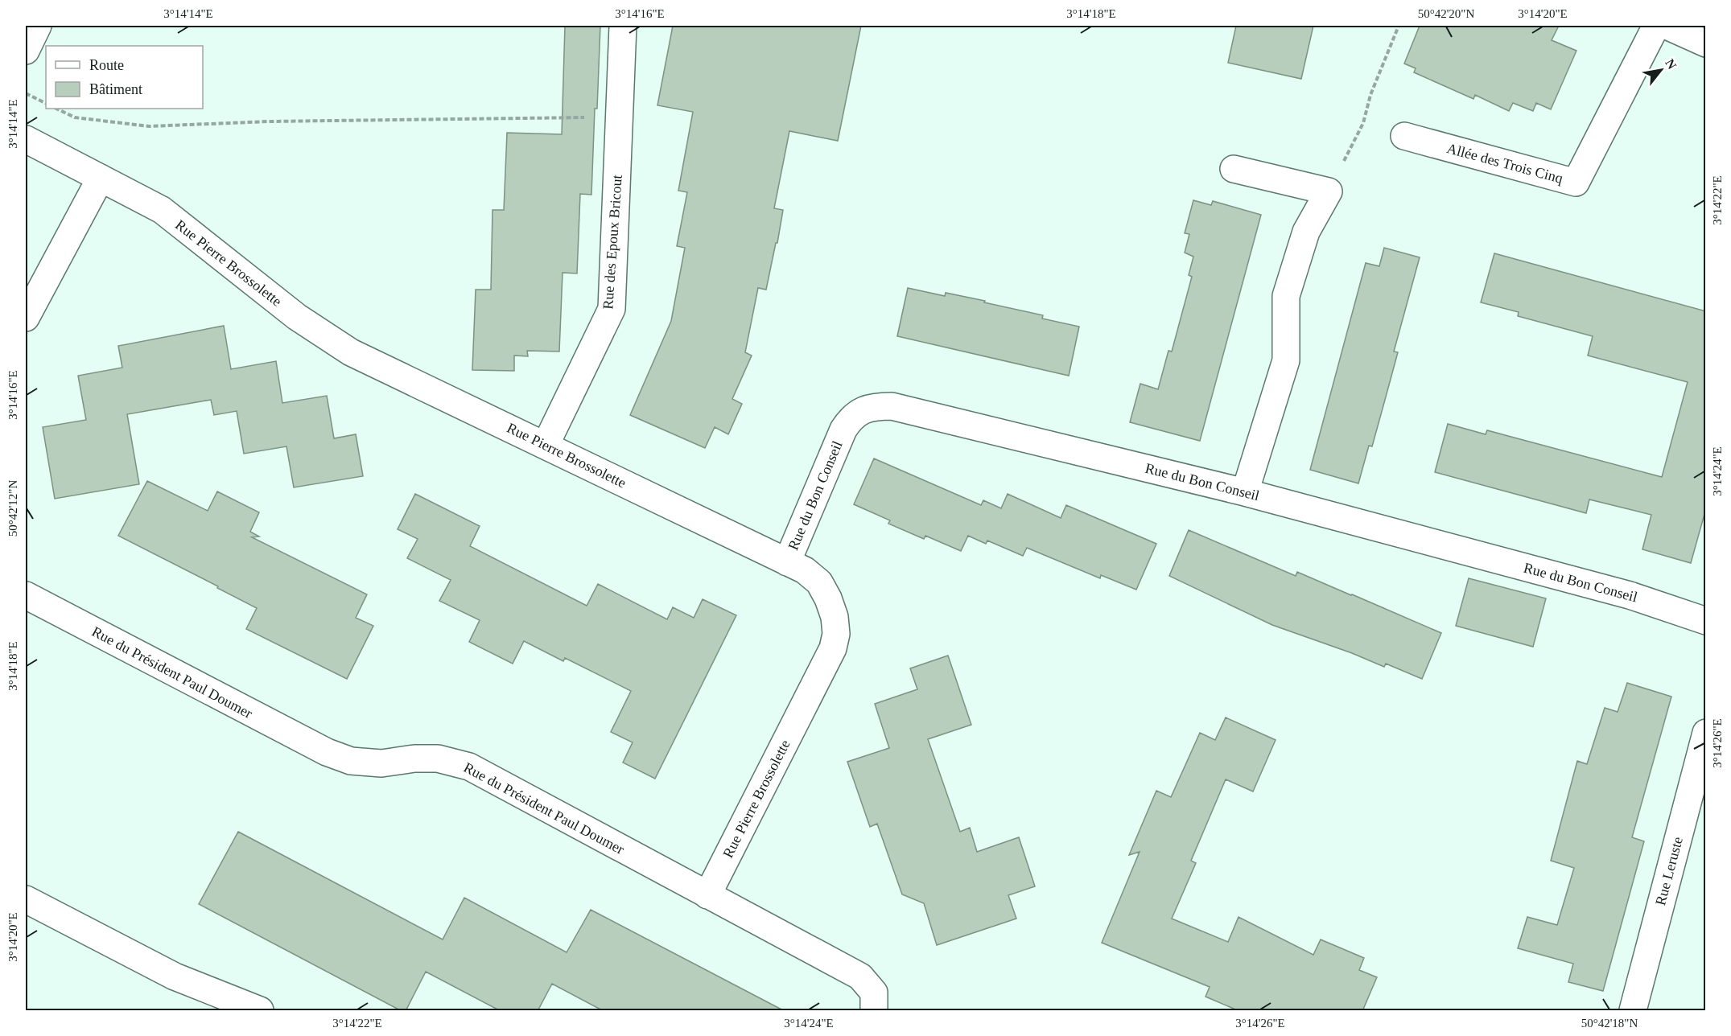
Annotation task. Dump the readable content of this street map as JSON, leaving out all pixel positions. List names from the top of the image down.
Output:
{
  "streets": {
    "street": [
      "Allée des Trois Cinq",
      "Rue des Epoux Bricout",
      "Rue Pierre Brossolette",
      "Rue du Bon Conseil",
      "Rue du Président Paul Doumer",
      "Rue Leruste"
    ]
  },
  "crossings": [
    ["Rue des Epoux Bricout", "Rue Pierre Brossolette"],
    ["Rue Pierre Brossolette", "Rue du Bon Conseil"],
    ["Rue Pierre Brossolette", "Rue du Président Paul Doumer"]
  ],
  "legend": ["Route", "Bâtiment"],
  "north": "top right",
  "coordinates": [
    "3°14'14\"E",
    "3°14'16\"E",
    "3°14'18\"E",
    "50°42'20\"N",
    "3°14'20\"E",
    "3°14'22\"E",
    "3°14'24\"E",
    "50°42'12\"N",
    "3°14'26\"E",
    "50°42'18\"N"
  ]
}
